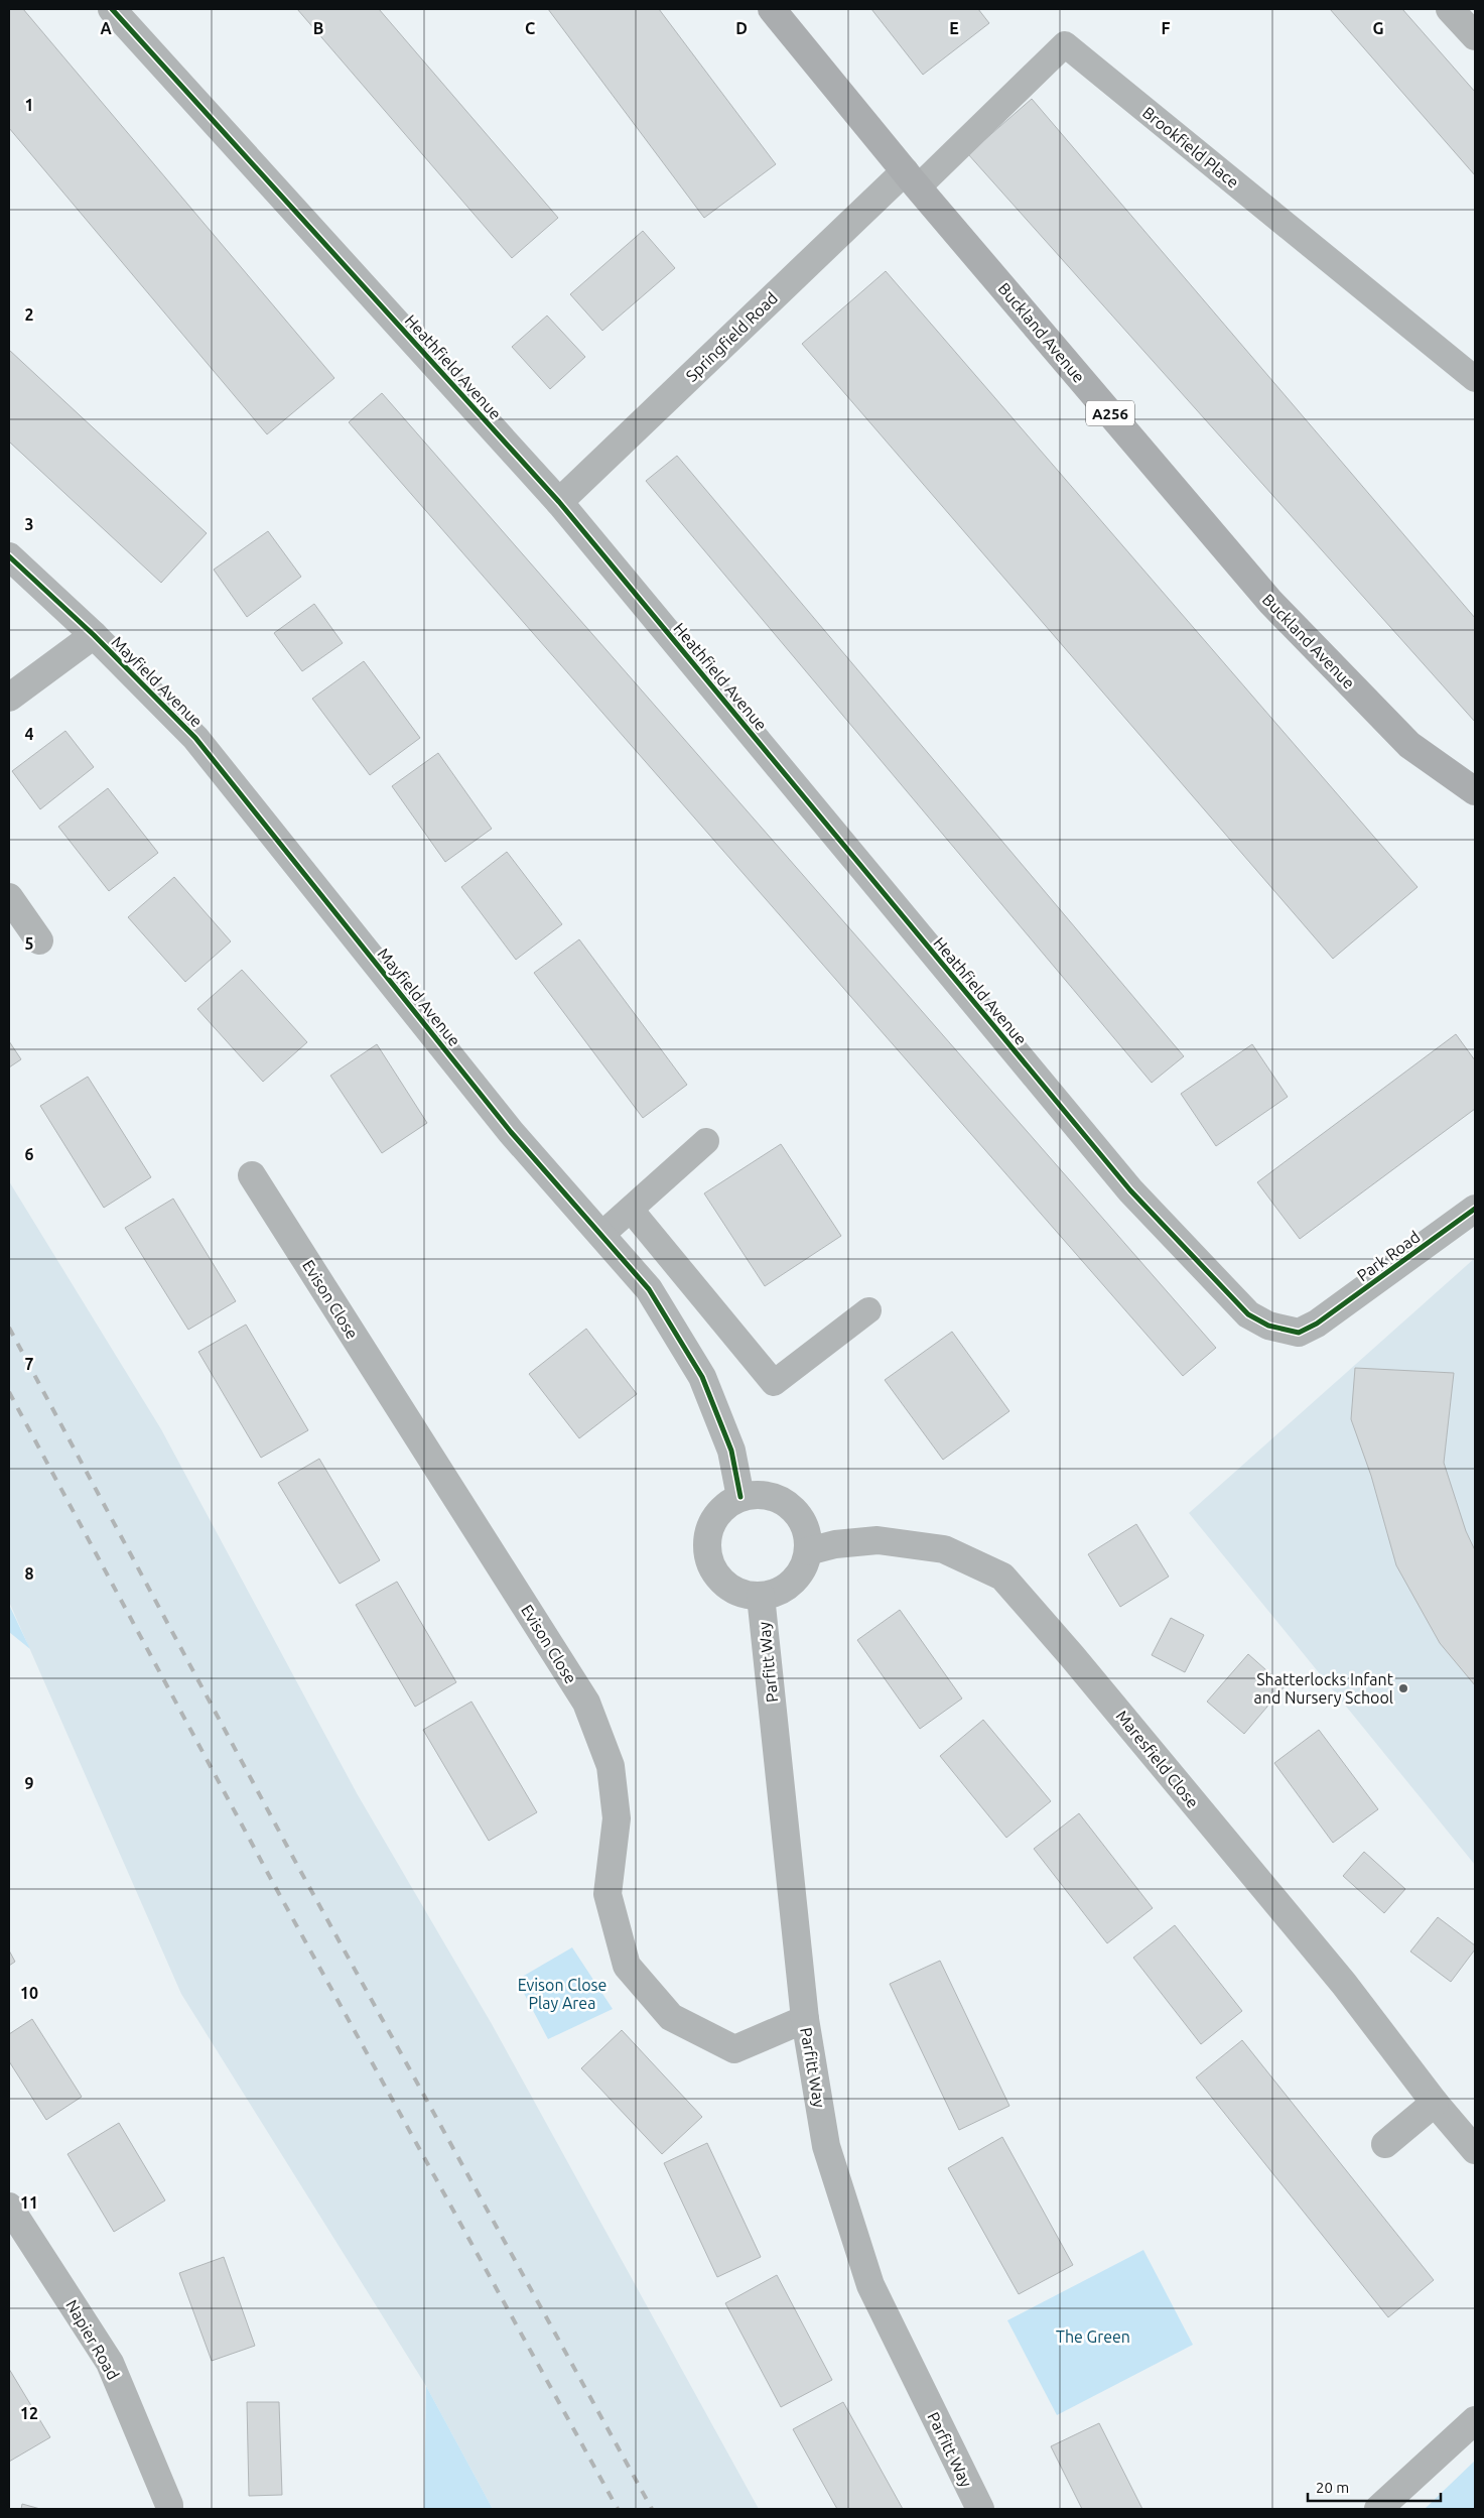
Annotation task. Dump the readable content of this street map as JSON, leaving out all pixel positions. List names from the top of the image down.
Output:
{
  "streets": {
    "main road": ["Buckland Avenue", "A256"],
    "street": [
      "Springfield Road",
      "Heathfield Avenue",
      "Mayfield Avenue",
      "Park Road",
      "Evison Close",
      "Parfitt Way",
      "Maresfield Close",
      "Napier Road"
    ],
    "lane": ["Brookfield Place"]
  },
  "crossings": [
    ["Brookfield Place", "Buckland Avenue"],
    ["Brookfield Place", "Springfield Road"],
    ["Buckland Avenue", "Springfield Road"],
    ["Springfield Road", "Heathfield Avenue"],
    ["Heathfield Avenue", "Park Road"],
    ["Mayfield Avenue", "Parfitt Way"],
    ["Mayfield Avenue", "Maresfield Close"],
    ["Evison Close", "Parfitt Way"],
    ["Parfitt Way", "Maresfield Close"]
  ],
  "parks": ["Evison Close Play Area", "The Green"],
  "places": ["Shatterlocks Infant and Nursery School"],
  "scale_bar": "20 m",
  "grid": {
    "columns": [
      "A",
      "B",
      "C",
      "D",
      "E",
      "F",
      "G"
    ],
    "rows": [
      "1",
      "2",
      "3",
      "4",
      "5",
      "6",
      "7",
      "8",
      "9",
      "10",
      "11",
      "12"
    ]
  }
}
